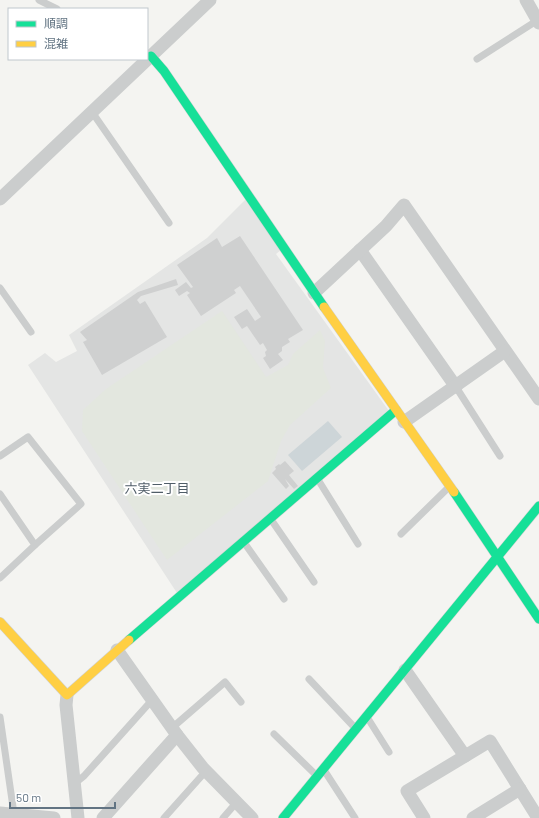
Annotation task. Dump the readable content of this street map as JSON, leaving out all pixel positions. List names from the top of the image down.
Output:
{
  "districts": ["六実二丁目"],
  "legend": ["順調", "混雑"],
  "scale_bar": "50 m"
}
